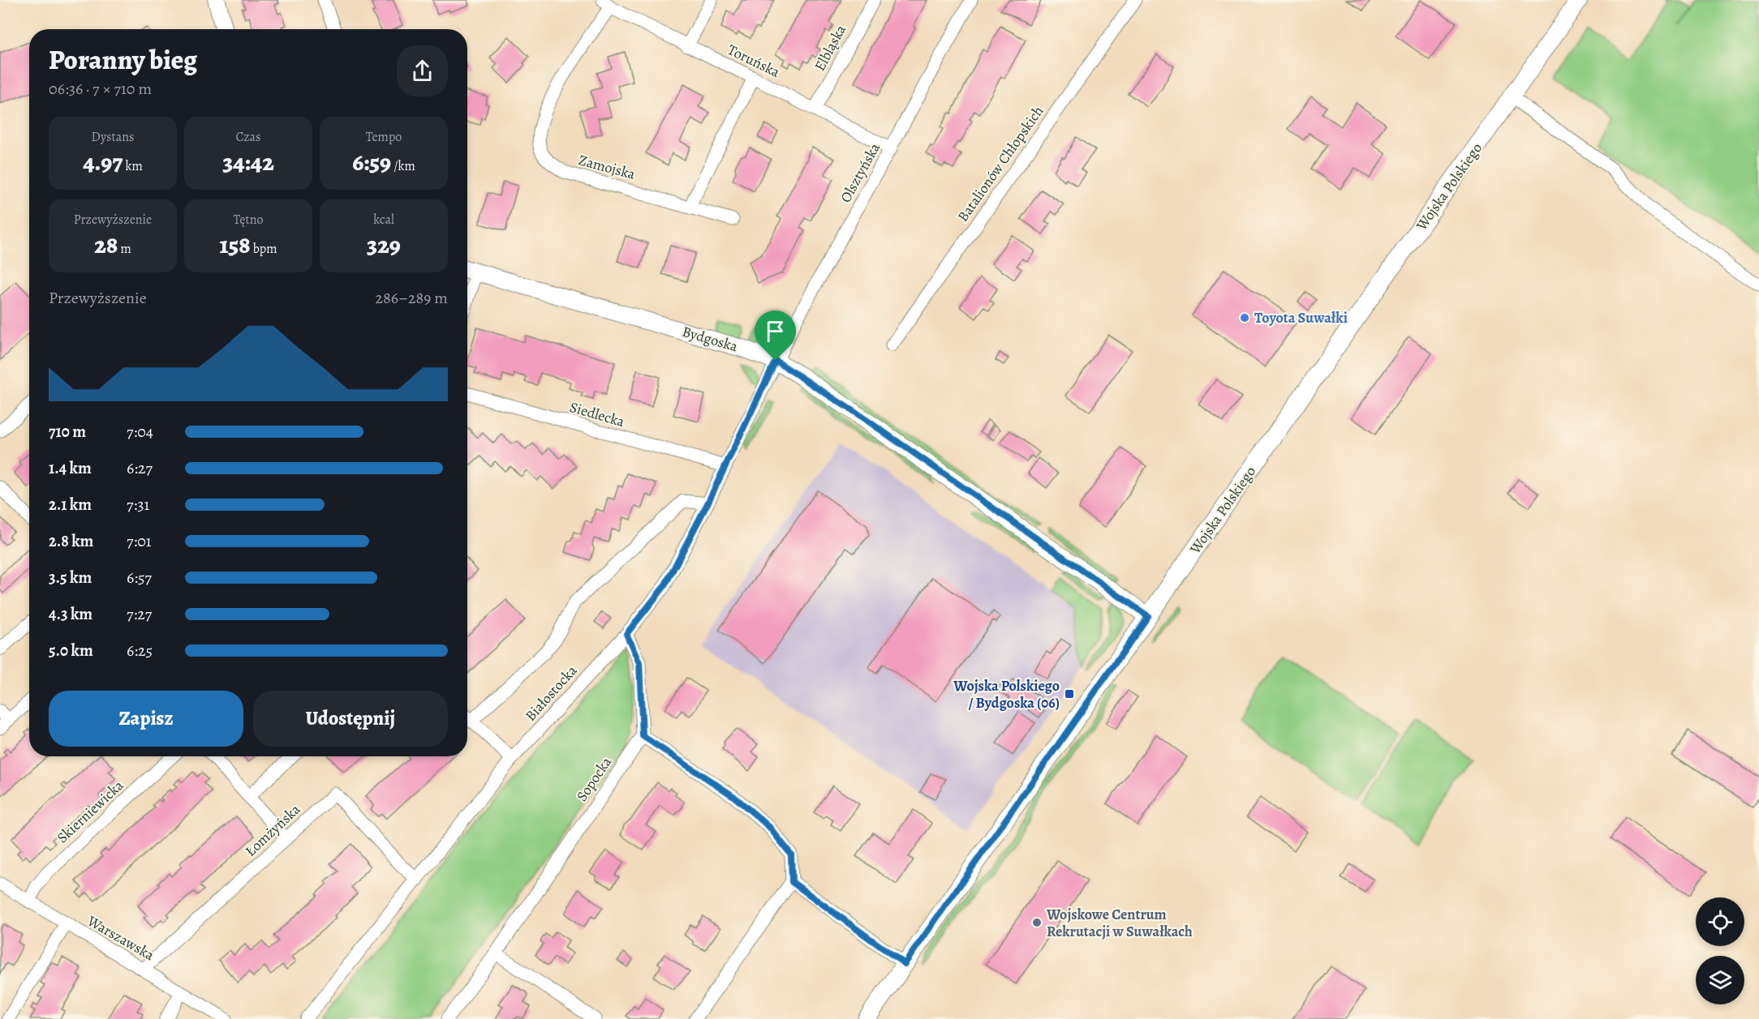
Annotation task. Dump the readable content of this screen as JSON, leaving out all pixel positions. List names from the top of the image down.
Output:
{
  "streets": {
    "street": [
      "Elbląska",
      "Toruńska",
      "Batalionów Chłopskich",
      "Zamojska",
      "Olsztyńska",
      "Wojska Polskiego",
      "Bydgoska",
      "Siedlecka",
      "Białostocka",
      "Sopocka",
      "Skierniewicka",
      "Łomżyńska",
      "Warszawska"
    ]
  },
  "crossings": [
    ["Elbląska", "Toruńska"],
    ["Toruńska", "Zamojska"],
    ["Toruńska", "Olsztyńska"],
    ["Olsztyńska", "Bydgoska"],
    ["Olsztyńska", "Białostocka"],
    ["Wojska Polskiego", "Bydgoska"],
    ["Bydgoska", "Białostocka"],
    ["Siedlecka", "Białostocka"],
    ["Białostocka", "Łomżyńska"],
    ["Skierniewicka", "Warszawska"],
    ["Łomżyńska", "Warszawska"]
  ],
  "places": {
    "other": ["Toyota Suwałki", "Wojskowe Centrum Rekrutacji w Suwałkach"],
    "transit": ["Wojska Polskiego / Bydgoska (06)"]
  },
  "page": {
    "heading": ["Poranny bieg", "06:36 · 7 × 710 m"],
    "stats": [
      ["Dystans", "4.97 km"],
      ["Czas", "34:42"],
      ["Tempo", "6:59 /km"],
      ["Przewyższenie", "28 m"],
      ["Tętno", "158 bpm"],
      ["kcal", "329"]
    ],
    "chart": ["Przewyższenie", "286–289 m"],
    "list": [
      {
        "name": "710 m",
        "note": "7:04"
      },
      {
        "name": "1.4 km",
        "note": "6:27"
      },
      {
        "name": "2.1 km",
        "note": "7:31"
      },
      {
        "name": "2.8 km",
        "note": "7:01"
      },
      {
        "name": "3.5 km",
        "note": "6:57"
      },
      {
        "name": "4.3 km",
        "note": "7:27"
      },
      {
        "name": "5.0 km",
        "note": "6:25"
      }
    ],
    "buttons": ["Zapisz", "Udostępnij"]
  }
}
